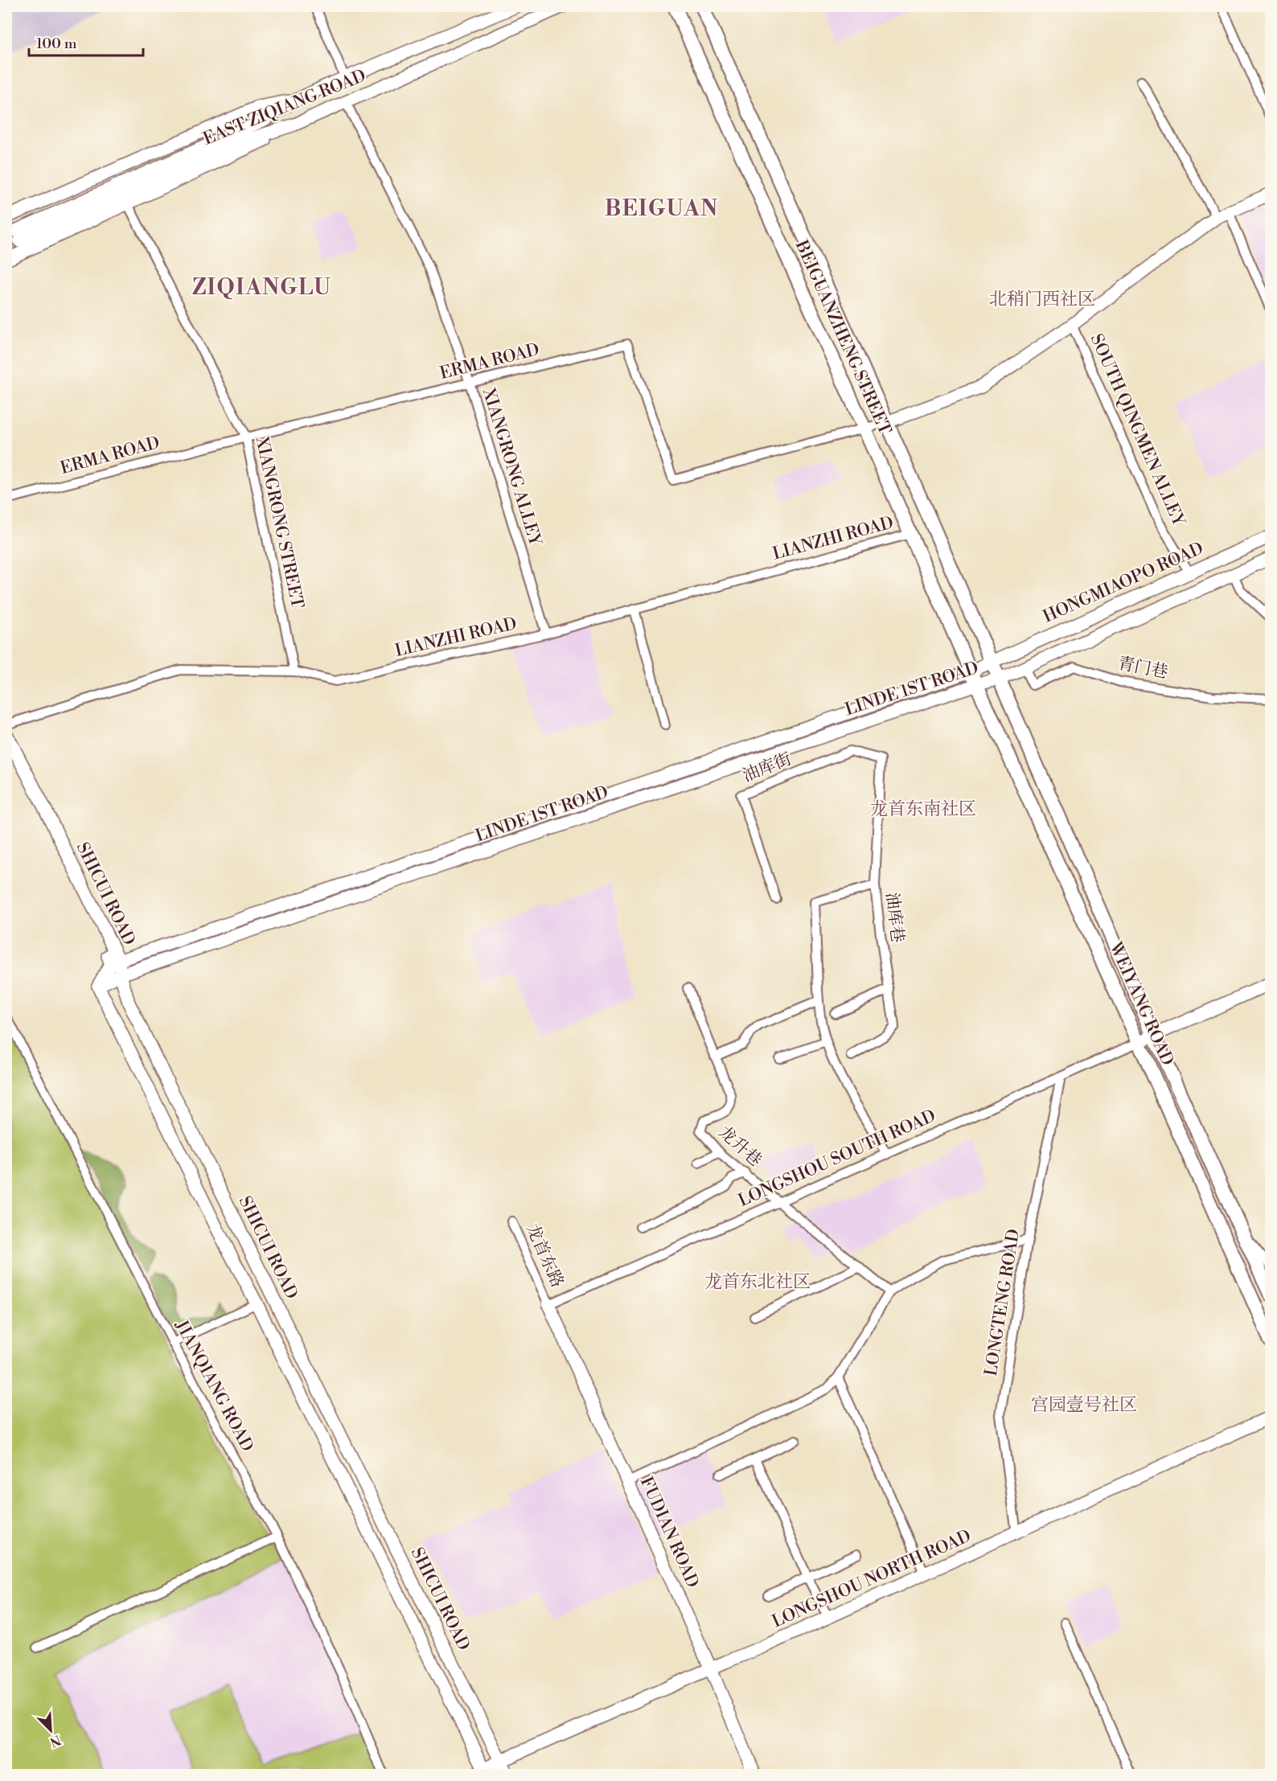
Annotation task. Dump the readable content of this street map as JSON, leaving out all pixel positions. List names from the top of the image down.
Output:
{
  "streets": {
    "main road": [
      "EAST ZIQIANG ROAD",
      "BEIGUANZHENG STREET",
      "HONGMIAOPO ROAD",
      "LINDE 1ST ROAD",
      "SHICUI ROAD",
      "WEIYANG ROAD",
      "FUDIAN ROAD",
      "LONGSHOU NORTH ROAD"
    ],
    "street": [
      "ERMA ROAD",
      "SOUTH QINGMEN ALLEY",
      "XIANGRONG ALLEY",
      "XIANGRONG STREET",
      "LIANZHI ROAD",
      "青门巷",
      "油库街",
      "油库巷",
      "龙升巷",
      "LONGSHOU SOUTH ROAD",
      "龙首东路",
      "LONGTENG ROAD",
      "JIANQIANG ROAD"
    ]
  },
  "crossings": [
    ["EAST ZIQIANG ROAD", "XIANGRONG ALLEY"],
    ["BEIGUANZHENG STREET", "ERMA ROAD"],
    ["BEIGUANZHENG STREET", "LIANZHI ROAD"],
    ["BEIGUANZHENG STREET", "HONGMIAOPO ROAD"],
    ["BEIGUANZHENG STREET", "LINDE 1ST ROAD"],
    ["BEIGUANZHENG STREET", "WEIYANG ROAD"],
    ["ERMA ROAD", "XIANGRONG ALLEY"],
    ["ERMA ROAD", "XIANGRONG STREET"],
    ["SOUTH QINGMEN ALLEY", "HONGMIAOPO ROAD"],
    ["XIANGRONG ALLEY", "LIANZHI ROAD"],
    ["XIANGRONG STREET", "LIANZHI ROAD"],
    ["HONGMIAOPO ROAD", "LINDE 1ST ROAD"],
    ["LINDE 1ST ROAD", "SHICUI ROAD"],
    ["LINDE 1ST ROAD", "WEIYANG ROAD"],
    ["油库街", "油库巷"],
    ["SHICUI ROAD", "LONGSHOU NORTH ROAD"],
    ["WEIYANG ROAD", "LONGSHOU SOUTH ROAD"],
    ["龙升巷", "LONGSHOU SOUTH ROAD"],
    ["LONGSHOU SOUTH ROAD", "龙首东路"],
    ["LONGSHOU SOUTH ROAD", "LONGTENG ROAD"],
    ["LONGSHOU SOUTH ROAD", "FUDIAN ROAD"],
    ["龙首东路", "FUDIAN ROAD"],
    ["LONGTENG ROAD", "LONGSHOU NORTH ROAD"],
    ["FUDIAN ROAD", "LONGSHOU NORTH ROAD"]
  ],
  "districts": [
    "BEIGUAN",
    "ZIQIANGLU",
    "北稍门西社区",
    "龙首东南社区",
    "龙首东北社区",
    "宫园壹号社区"
  ],
  "scale_bar": "100 m",
  "north": "bottom right"
}
